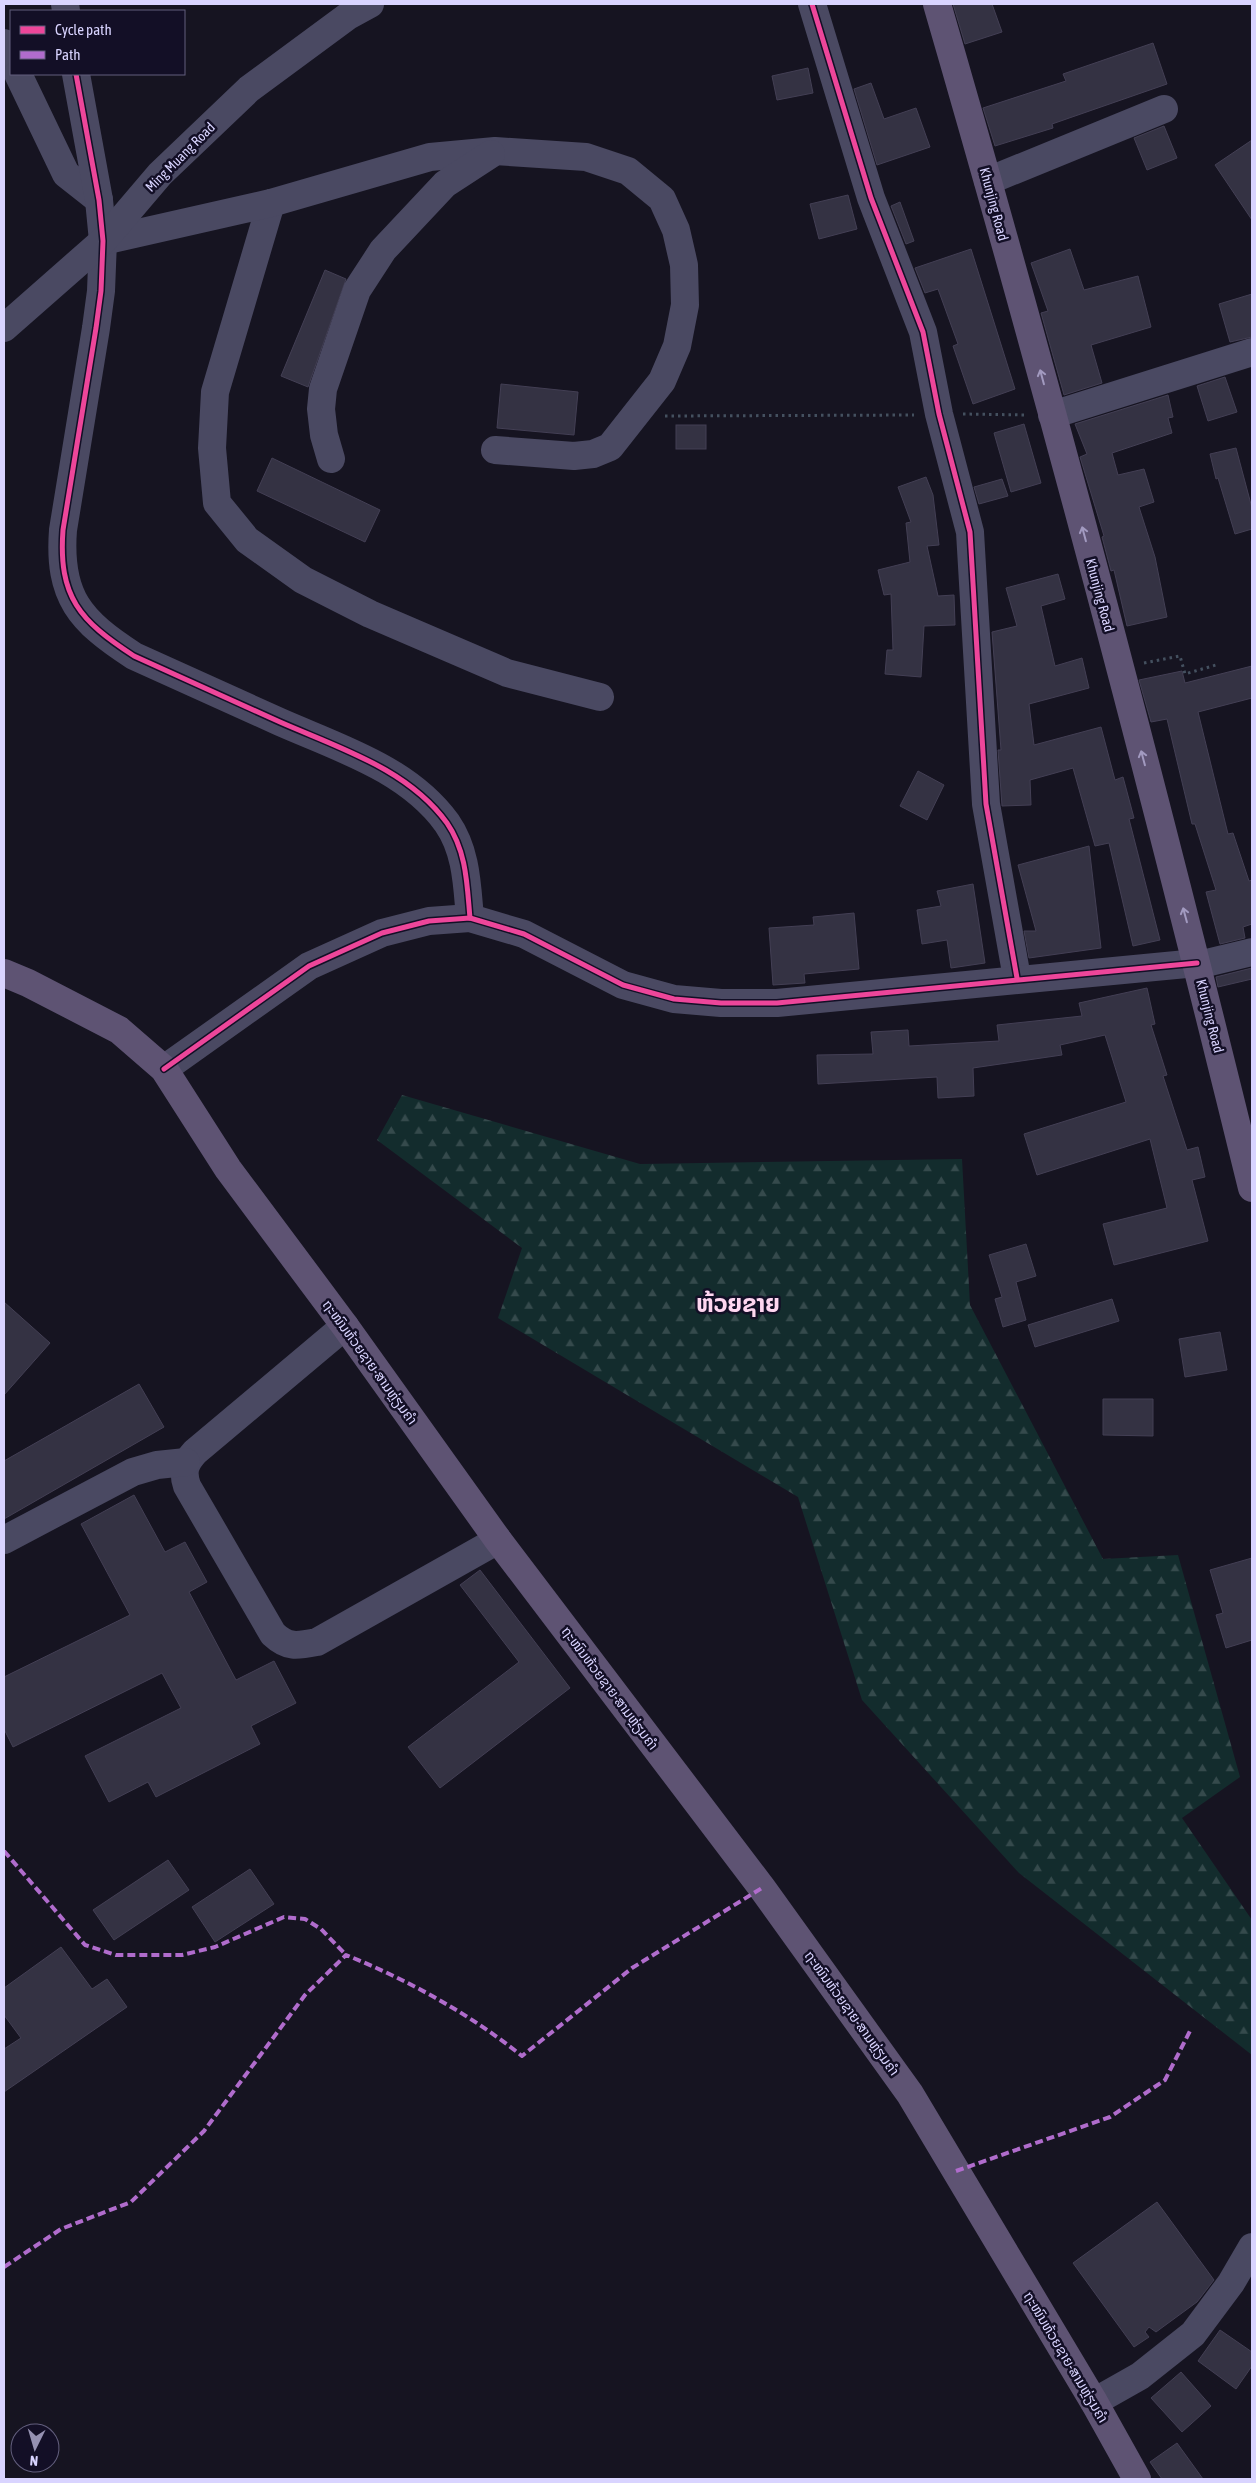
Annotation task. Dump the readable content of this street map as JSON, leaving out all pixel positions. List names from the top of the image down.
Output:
{
  "streets": {
    "main road": ["Khunjing Road", "ຖະໜົນຫ້ວຍຊາຍ-ສາມຫຼ່ຽມຄຳ"],
    "street": ["Ming Muang Road"]
  },
  "one_way": ["Khunjing Road"],
  "districts": ["ຫ້ວຍຊາຍ"],
  "legend": ["Cycle path", "Path"],
  "north": "bottom"
}
